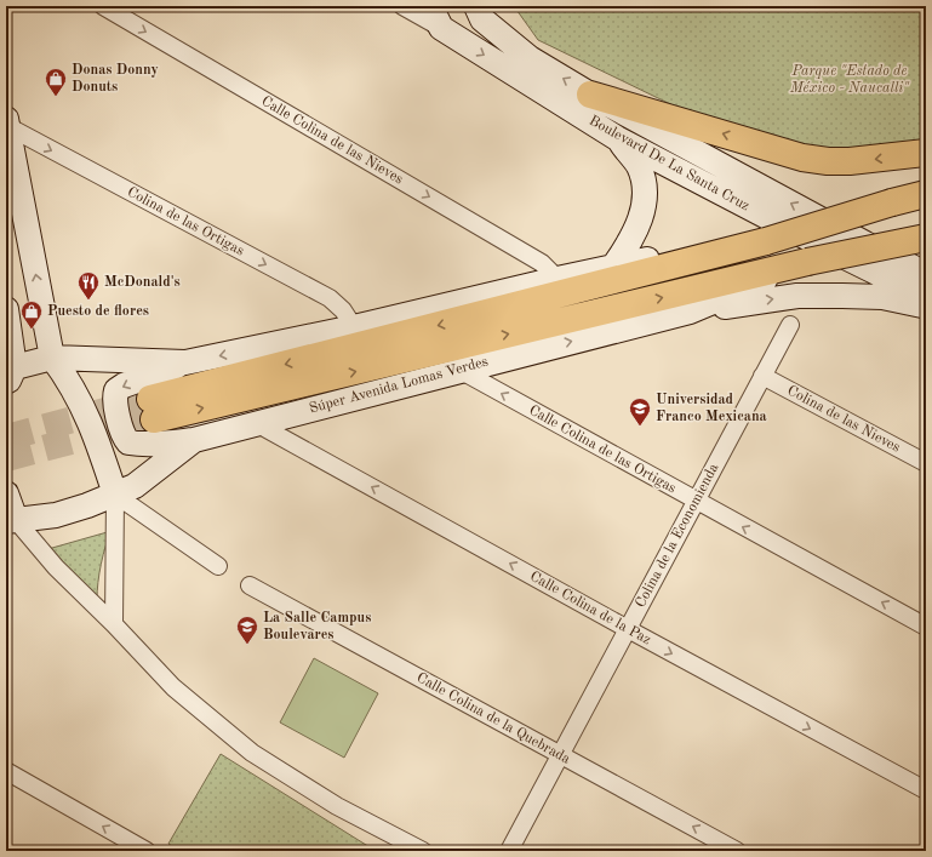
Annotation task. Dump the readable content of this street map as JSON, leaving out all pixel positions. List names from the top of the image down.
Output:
{
  "streets": {
    "main road": ["Boulevard De La Santa Cruz", "Súper Avenida Lomas Verdes"],
    "street": [
      "Calle Colina de las Nieves",
      "Colina de las Ortigas",
      "Colina de las Nieves",
      "Calle Colina de las Ortigas",
      "Colina de la Economienda",
      "Calle Colina de la Paz",
      "Calle Colina de la Quebrada"
    ]
  },
  "crossings": [
    ["Calle Colina de las Nieves", "Súper Avenida Lomas Verdes"],
    ["Colina de las Ortigas", "Súper Avenida Lomas Verdes"],
    ["Súper Avenida Lomas Verdes", "Calle Colina de las Ortigas"],
    ["Súper Avenida Lomas Verdes", "Calle Colina de la Paz"],
    ["Colina de las Nieves", "Colina de la Economienda"],
    ["Calle Colina de las Ortigas", "Colina de la Economienda"],
    ["Colina de la Economienda", "Calle Colina de la Paz"],
    ["Colina de la Economienda", "Calle Colina de la Quebrada"]
  ],
  "one_way": [
    "Calle Colina de las Nieves",
    "Colina de las Ortigas",
    "Calle Colina de las Ortigas",
    "Calle Colina de la Quebrada"
  ],
  "parks": ["Parque \"Estado de México - Naucalli\""],
  "places": {
    "shop": ["Donas Donny Donuts", "Puesto de flores"],
    "restaurant": ["McDonald's"],
    "school or university": ["Universidad Franco Mexicana", "La Salle Campus Boulevares"]
  }
}
